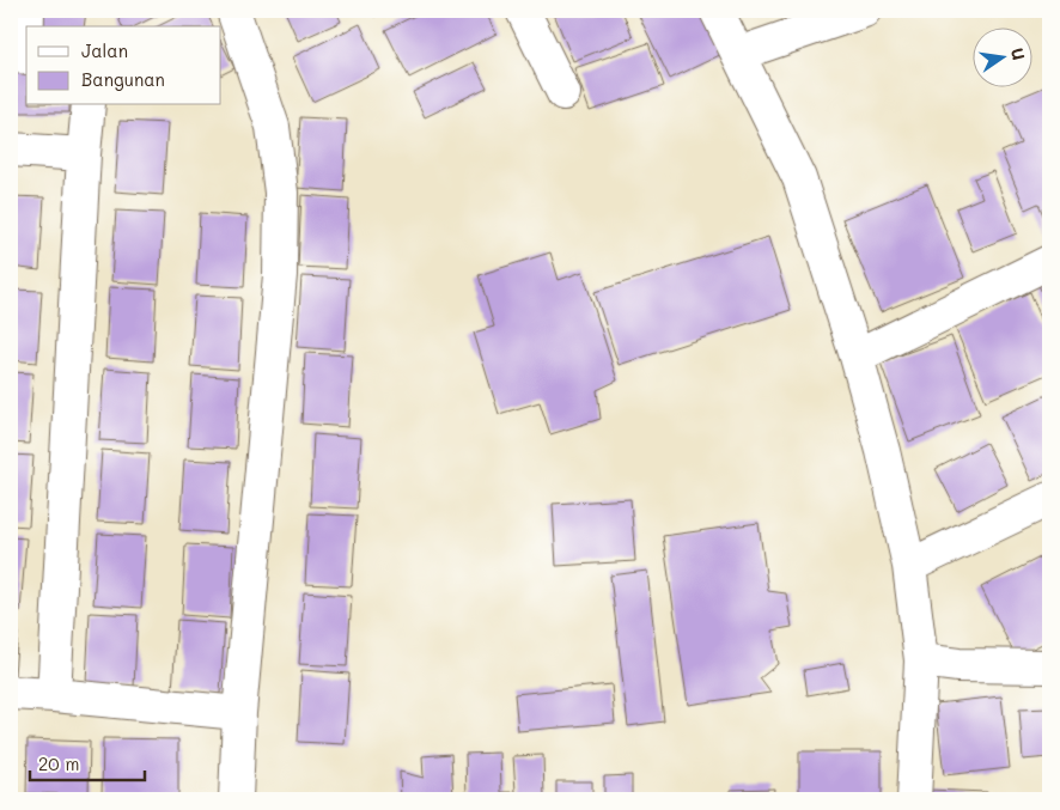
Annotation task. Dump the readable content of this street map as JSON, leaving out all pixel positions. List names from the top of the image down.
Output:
{
  "legend": ["Jalan", "Bangunan"],
  "scale_bar": "20 m",
  "north": "right"
}
